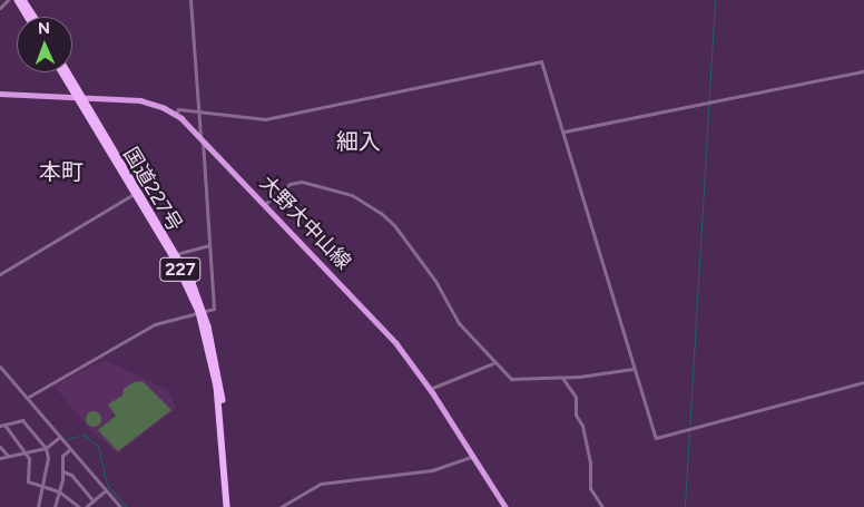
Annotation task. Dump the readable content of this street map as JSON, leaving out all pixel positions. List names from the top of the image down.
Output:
{
  "streets": {
    "highway": ["国道227号", "227"],
    "main road": ["大野大中山線"]
  },
  "crossings": [
    ["国道227号", "大野大中山線"]
  ],
  "districts": ["細入", "本町"],
  "north": "top"
}
